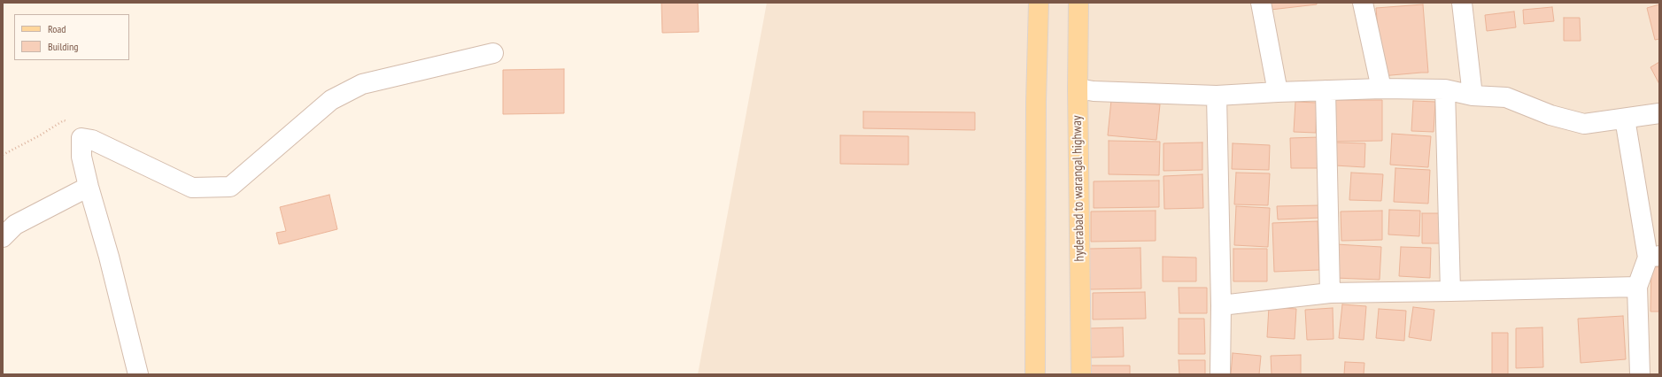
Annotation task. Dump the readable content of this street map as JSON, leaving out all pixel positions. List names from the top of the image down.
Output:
{
  "streets": {
    "main road": ["hyderabad to warangal highway"]
  },
  "legend": ["Road", "Building"]
}
